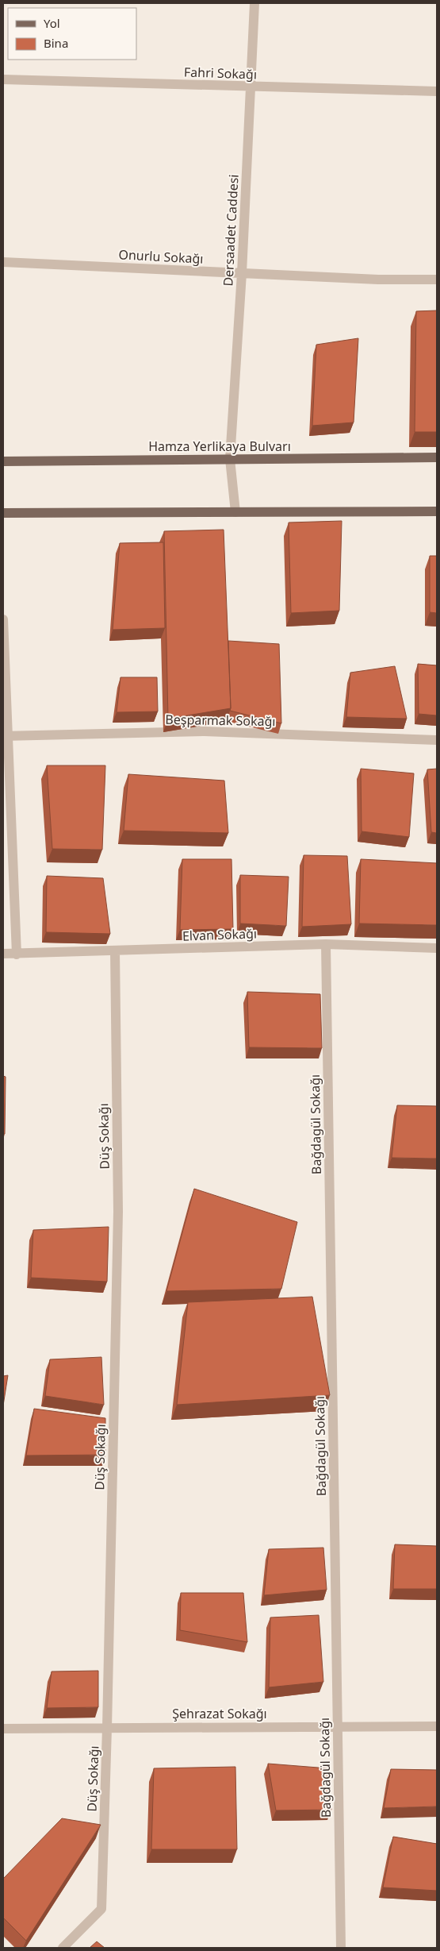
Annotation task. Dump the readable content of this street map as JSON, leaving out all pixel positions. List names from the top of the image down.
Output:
{
  "streets": {
    "main road": ["Hamza Yerlikaya Bulvarı"],
    "street": [
      "Fahri Sokağı",
      "Dersaadet Caddesi",
      "Onurlu Sokağı",
      "Beşparmak Sokağı",
      "Elvan Sokağı",
      "Bağdagül Sokağı",
      "Düş Sokağı",
      "Şehrazat Sokağı"
    ]
  },
  "crossings": [
    ["Fahri Sokağı", "Dersaadet Caddesi"],
    ["Dersaadet Caddesi", "Onurlu Sokağı"],
    ["Dersaadet Caddesi", "Hamza Yerlikaya Bulvarı"],
    ["Elvan Sokağı", "Bağdagül Sokağı"],
    ["Elvan Sokağı", "Düş Sokağı"],
    ["Bağdagül Sokağı", "Şehrazat Sokağı"],
    ["Düş Sokağı", "Şehrazat Sokağı"]
  ],
  "legend": ["Yol", "Bina"]
}
